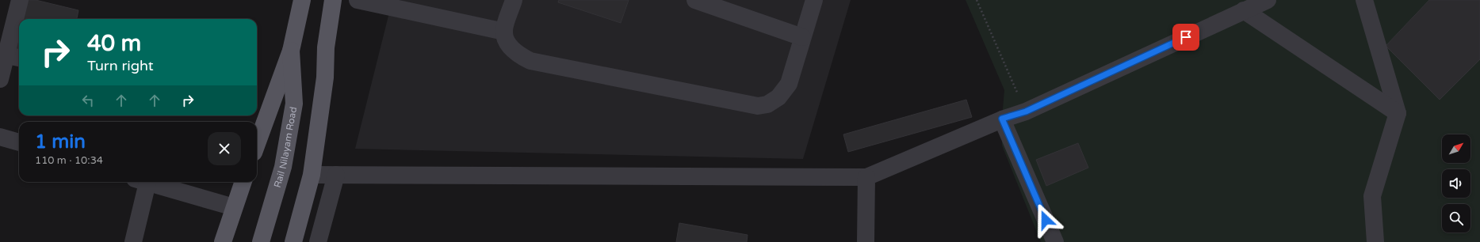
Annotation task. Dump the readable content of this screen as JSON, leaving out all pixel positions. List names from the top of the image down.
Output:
{
  "streets": {
    "main road": ["Rail Nilayam Road"]
  },
  "north": "top right",
  "page": {
    "turn": ["40 m", "Turn right"],
    "heading": ["1 min", "110 m · 10:34"]
  }
}
